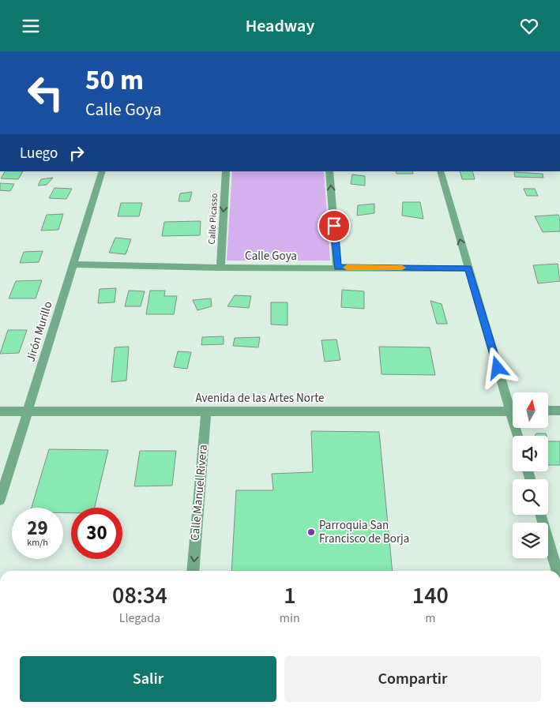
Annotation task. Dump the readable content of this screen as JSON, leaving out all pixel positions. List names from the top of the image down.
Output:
{
  "streets": {
    "street": [
      "Calle Picasso",
      "Calle Goya",
      "Jirón Murillo",
      "Avenida de las Artes Norte",
      "Calle Manuel Rivera"
    ]
  },
  "crossings": [
    ["Calle Picasso", "Calle Goya"],
    ["Calle Goya", "Jirón Murillo"],
    ["Jirón Murillo", "Avenida de las Artes Norte"],
    ["Avenida de las Artes Norte", "Calle Manuel Rivera"]
  ],
  "one_way": ["Calle Picasso", "Calle Manuel Rivera"],
  "places": ["Parroquia San Francisco de Borja"],
  "north": "top",
  "page": {
    "header": "Headway",
    "turn": ["50 m", "Calle Goya"],
    "then": "Luego",
    "speed": "29 km/h",
    "limit": "30",
    "eta": [
      "08:34",
      "Llegada",
      "1",
      "min",
      "140",
      "m"
    ],
    "buttons": ["Salir", "Compartir"]
  }
}
